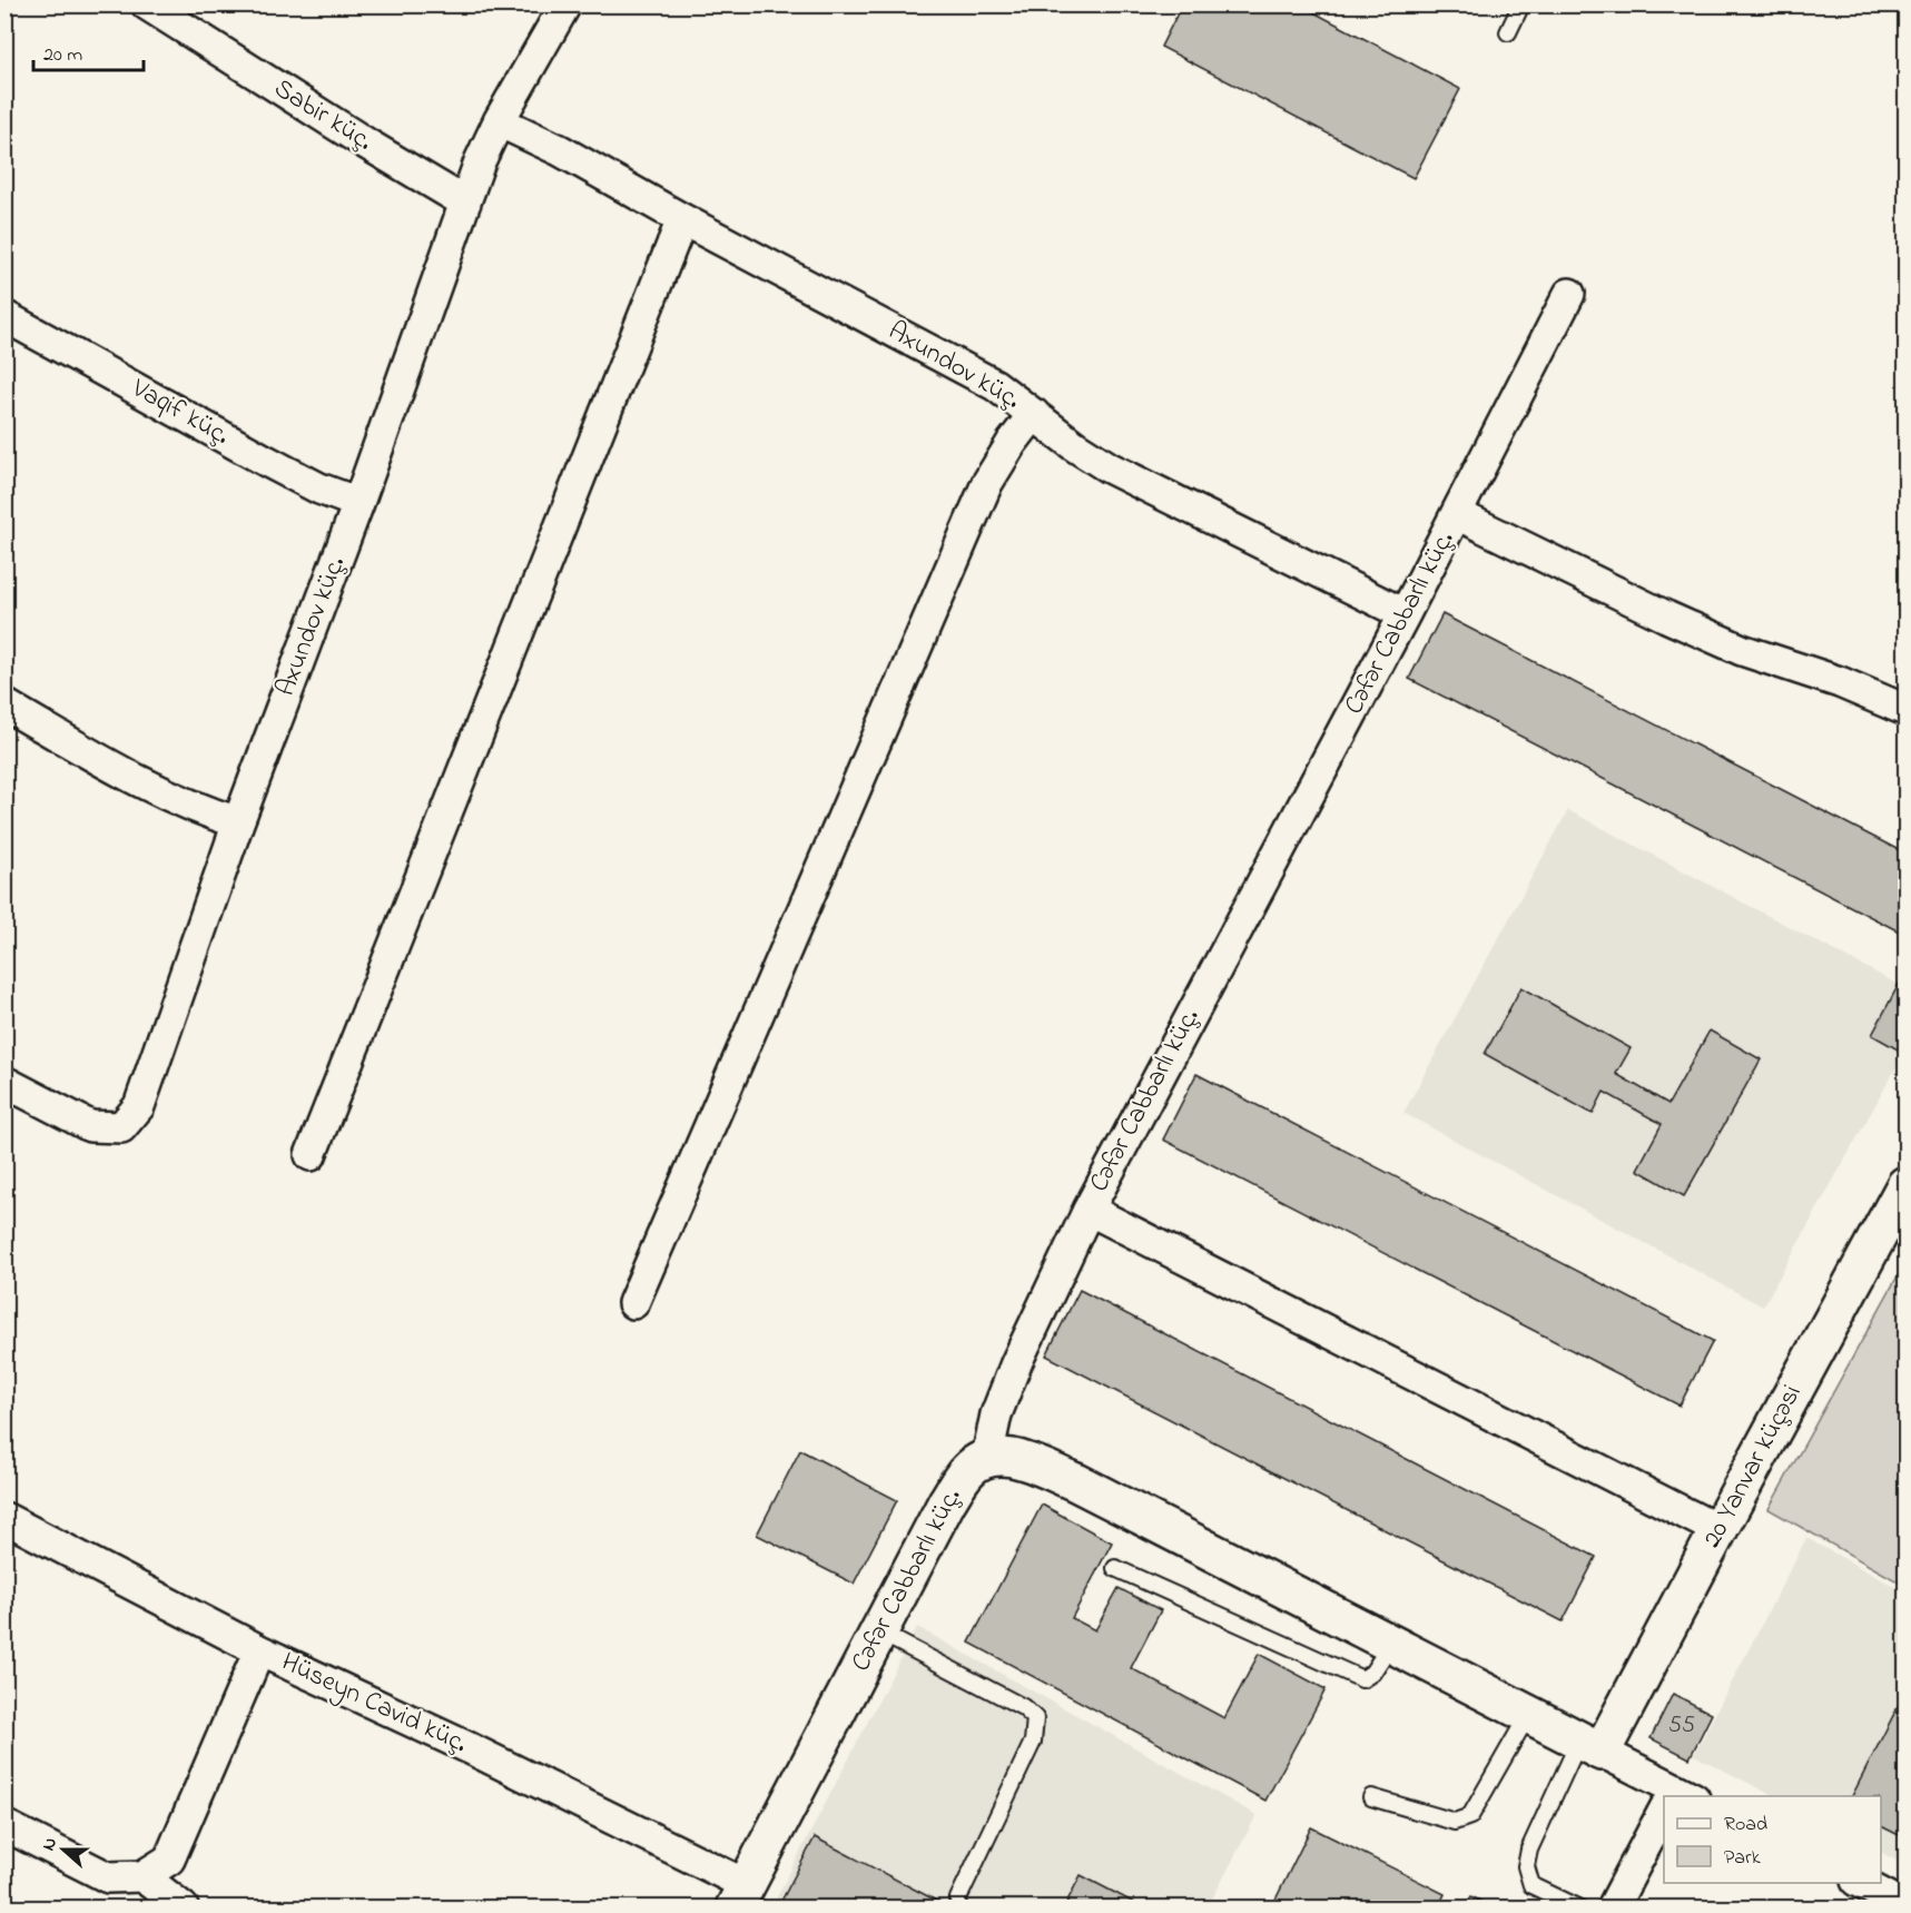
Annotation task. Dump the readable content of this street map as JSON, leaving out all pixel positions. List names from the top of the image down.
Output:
{
  "streets": {
    "street": [
      "Sabir küç.",
      "Axundov küç.",
      "Vaqif küç.",
      "Cəfər Cabbarlı küç.",
      "20 Yanvar küçəsi",
      "Hüseyn Cavid küç."
    ]
  },
  "crossings": [
    ["Sabir küç.", "Axundov küç."],
    ["Axundov küç.", "Vaqif küç."],
    ["Axundov küç.", "Cəfər Cabbarlı küç."],
    ["Cəfər Cabbarlı küç.", "Hüseyn Cavid küç."]
  ],
  "house_numbers": ["55"],
  "legend": ["Road", "Park"],
  "scale_bar": "20 m",
  "north": "left"
}
